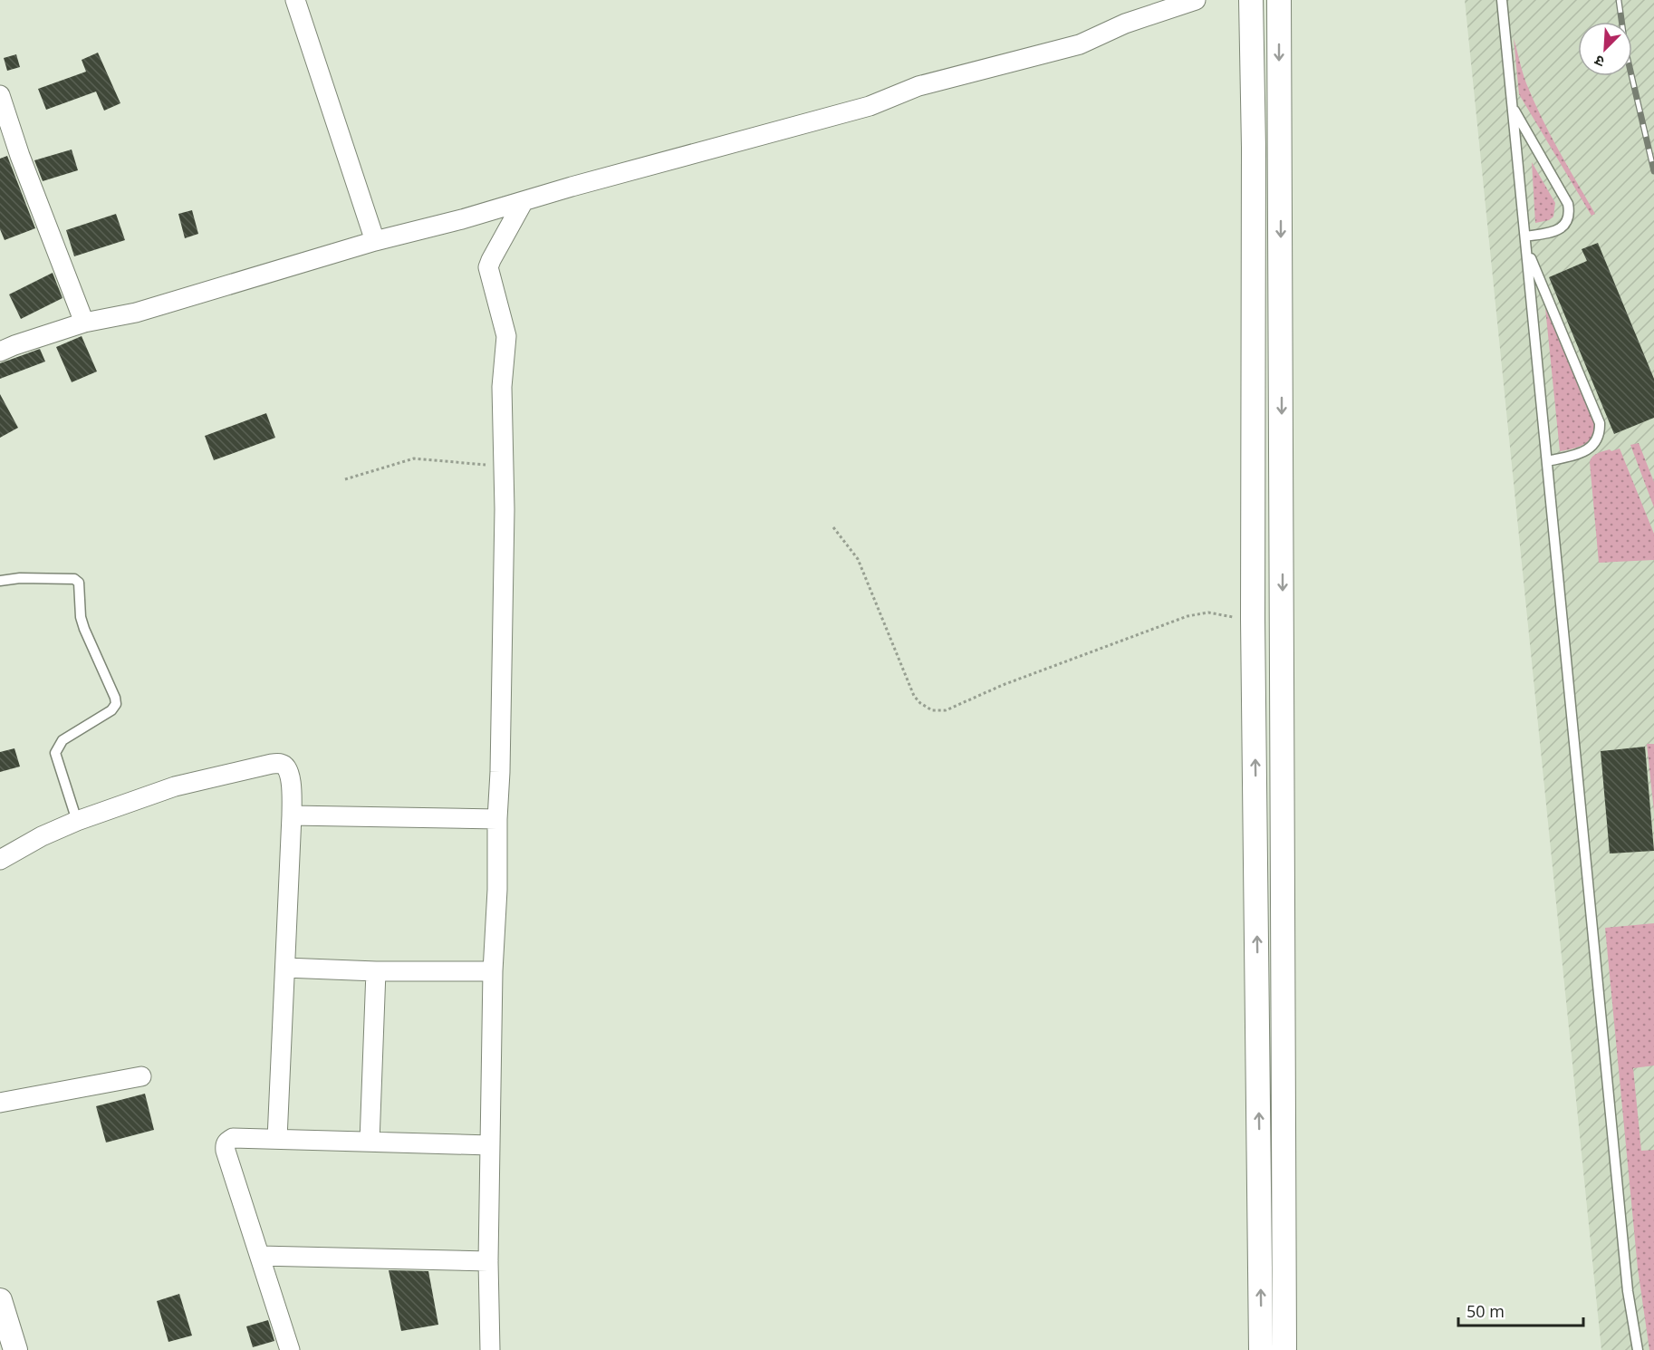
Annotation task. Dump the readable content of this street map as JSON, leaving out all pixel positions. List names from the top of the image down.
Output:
{
  "scale_bar": "50 m",
  "north": "bottom left"
}
